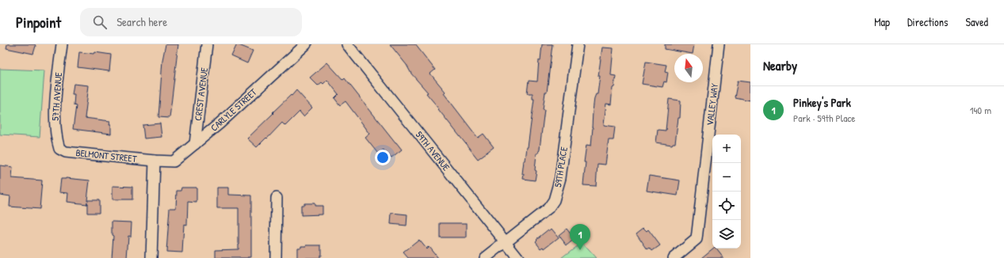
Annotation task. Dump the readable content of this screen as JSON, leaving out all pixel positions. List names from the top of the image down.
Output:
{
  "streets": {
    "street": [
      "CREST AVENUE",
      "57TH AVENUE",
      "VALLEY WAY",
      "CARLYLE STREET",
      "59TH AVENUE",
      "BELMONT STREET",
      "59TH PLACE"
    ]
  },
  "crossings": [
    ["CREST AVENUE", "CARLYLE STREET"],
    ["57TH AVENUE", "BELMONT STREET"],
    ["CARLYLE STREET", "BELMONT STREET"],
    ["59TH AVENUE", "59TH PLACE"]
  ],
  "north": "top",
  "page": {
    "header": "Pinpoint",
    "search": "Search here",
    "nav": ["Map", "Directions", "Saved"],
    "heading": "Nearby",
    "list": [
      {
        "mark": "1",
        "name": "Pinkey's Park",
        "note": "Park · 59th Place",
        "value": "140 m"
      }
    ],
    "map_buttons": ["+", "−"],
    "pins": "1"
  }
}
